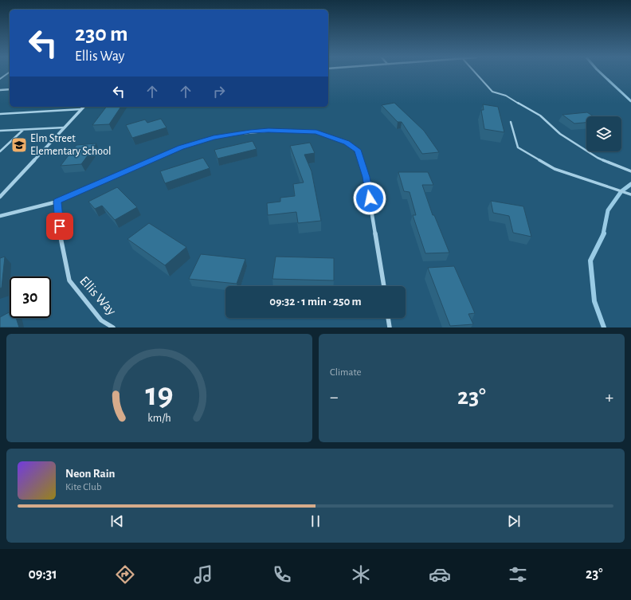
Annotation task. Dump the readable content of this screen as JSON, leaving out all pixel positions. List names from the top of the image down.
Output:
{
  "streets": {
    "street": ["Ellis Way"]
  },
  "places": {
    "school or university": ["Elm Street Elementary School"]
  },
  "page": {
    "turn": ["230 m", "Ellis Way"],
    "limit": "30",
    "trip": "09:32 · 1 min · 250 m",
    "tile": "Climate",
    "heat": ["−", "23°", "+"],
    "song": ["Neon Rain", "Kite Club"],
    "tabs": ["09:31", "23°"],
    "gauge": ["19", "km/h"]
  }
}
